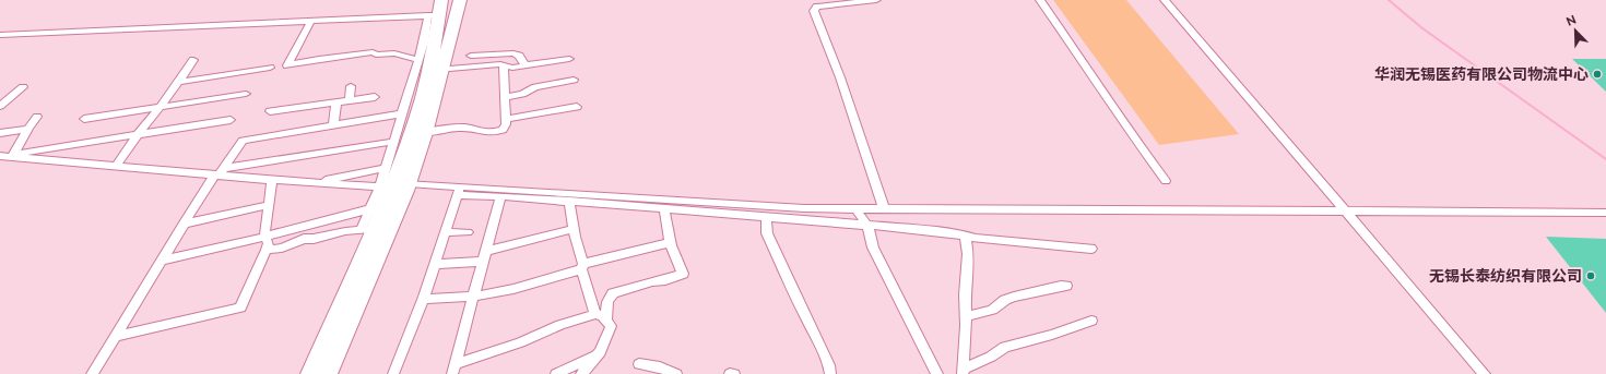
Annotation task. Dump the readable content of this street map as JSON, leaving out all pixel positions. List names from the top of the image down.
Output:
{
  "places": ["华润无锡医药有限公司物流中心", "无锡长泰纺织有限公司"],
  "north": "top left"
}
